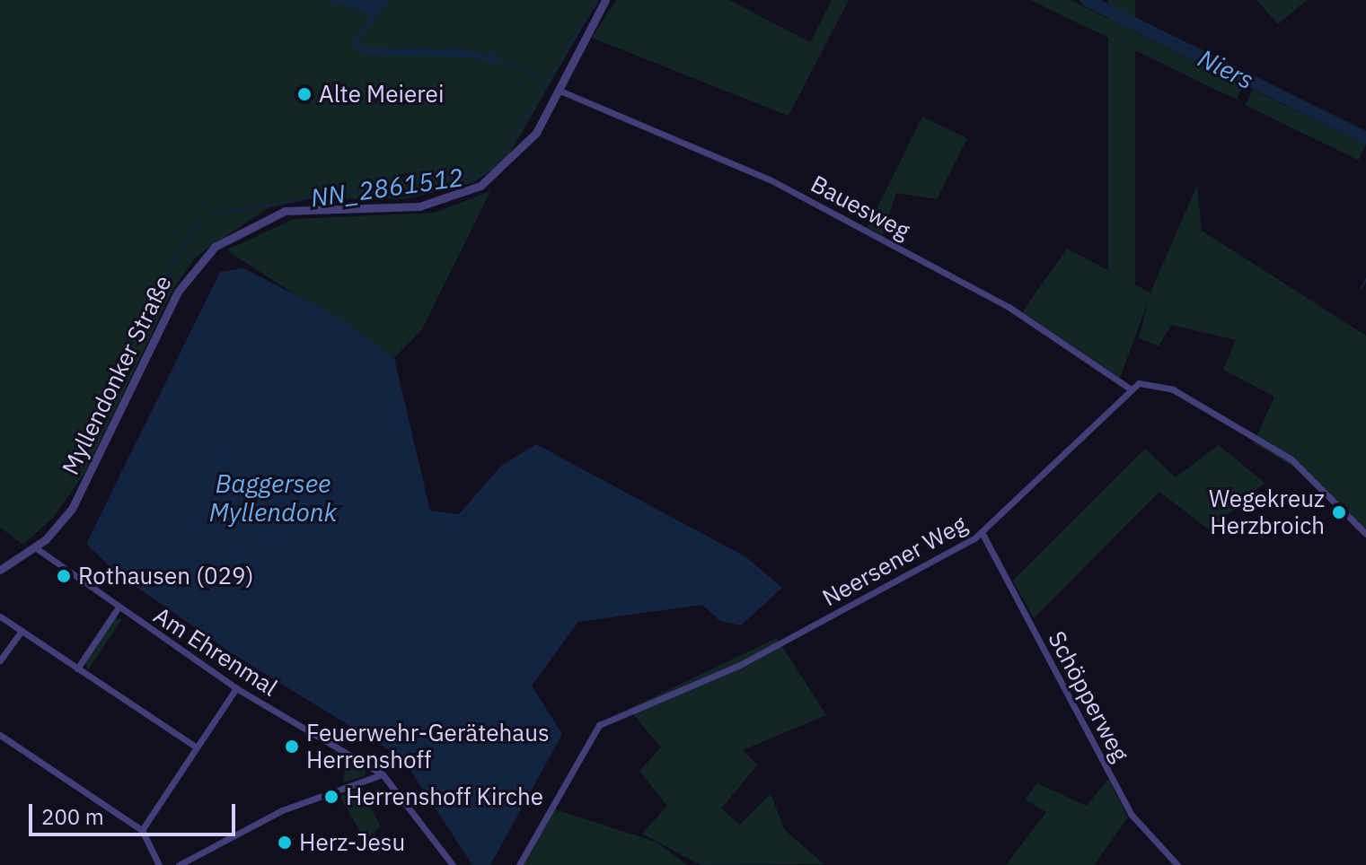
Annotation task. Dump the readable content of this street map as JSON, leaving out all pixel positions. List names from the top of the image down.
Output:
{
  "streets": {
    "street": [
      "Bauesweg",
      "Myllendonker Straße",
      "Neersener Weg",
      "Am Ehrenmal",
      "Schöpperweg"
    ]
  },
  "crossings": [
    ["Bauesweg", "Myllendonker Straße"],
    ["Bauesweg", "Neersener Weg"],
    ["Myllendonker Straße", "Am Ehrenmal"],
    ["Neersener Weg", "Schöpperweg"]
  ],
  "water": ["Niers", "NN_2861512", "Baggersee Myllendonk"],
  "places": [
    "Alte Meierei",
    "Wegekreuz Herzbroich",
    "Rothausen (029)",
    "Feuerwehr-Gerätehaus Herrenshoff",
    "Herrenshoff Kirche",
    "Herz-Jesu"
  ],
  "scale_bar": "200 m"
}
